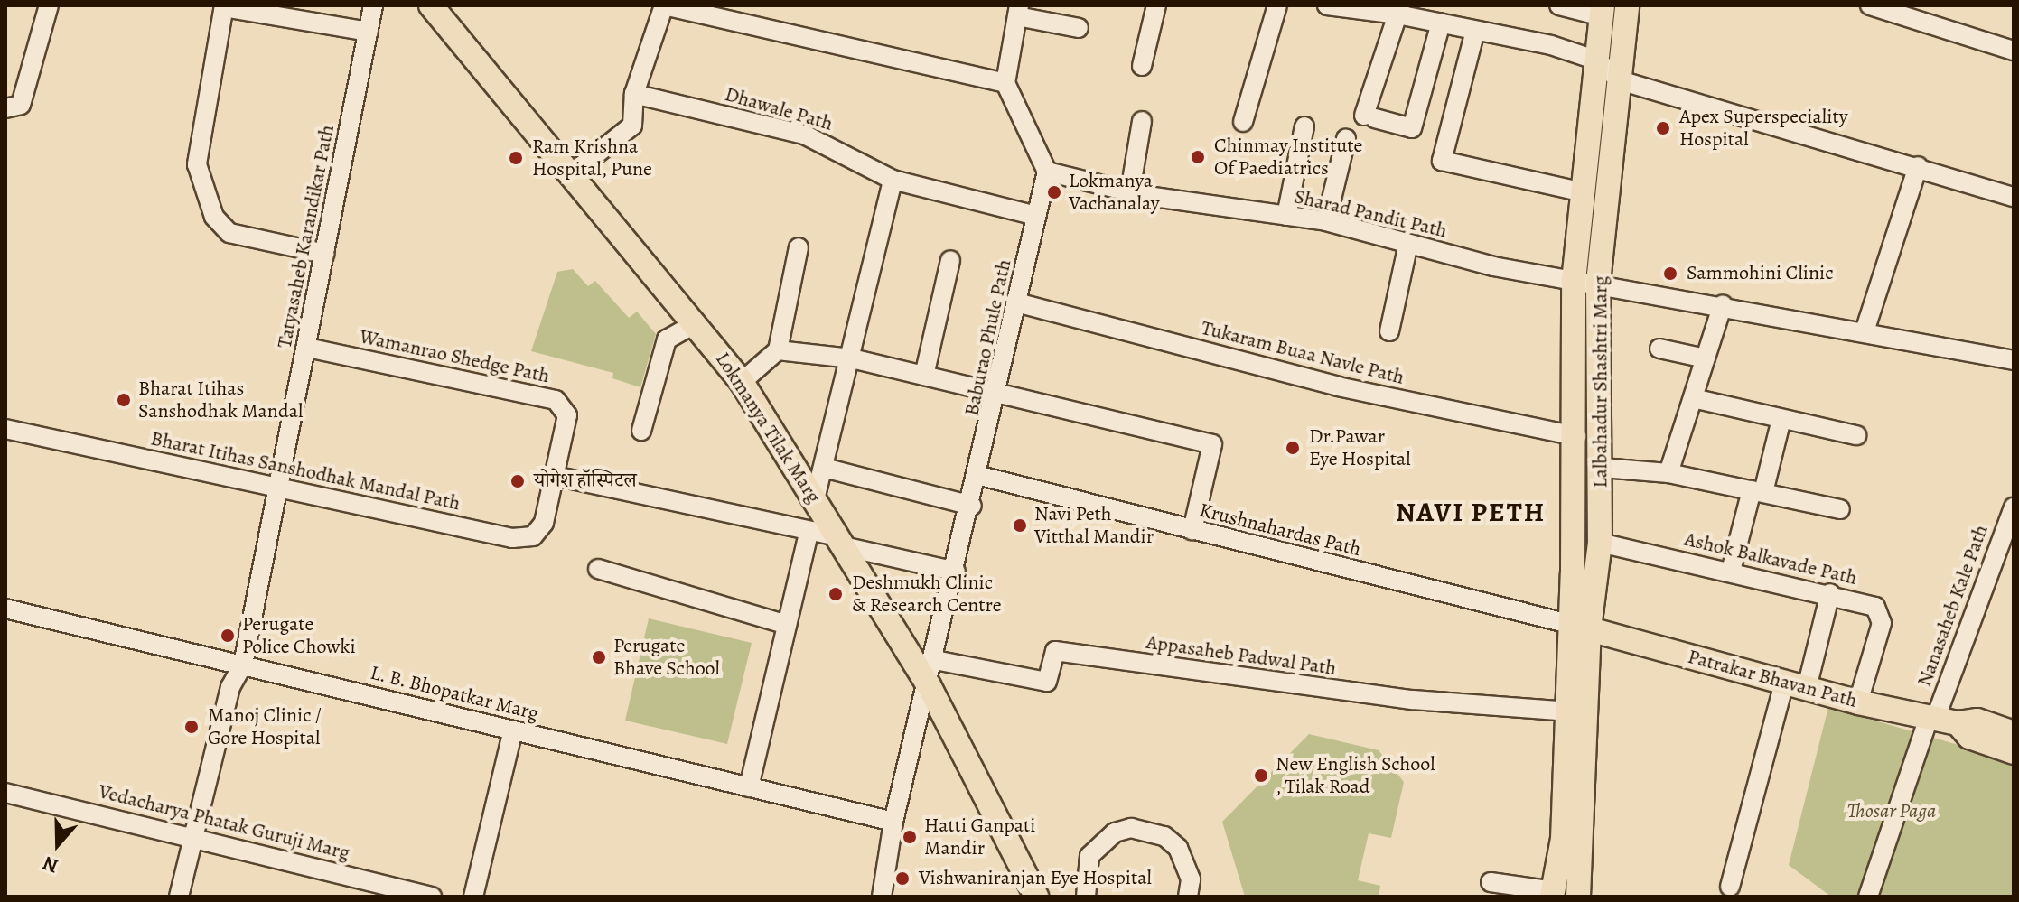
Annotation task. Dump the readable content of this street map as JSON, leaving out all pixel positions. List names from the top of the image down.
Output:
{
  "streets": {
    "main road": ["Lalbahadur Shashtri Marg", "Lokmanya Tilak Marg", "Patrakar Bhavan Path"],
    "street": [
      "Dhawale Path",
      "Sharad Pandit Path",
      "Tatyasaheb Karandikar Path",
      "Baburao Phule Path",
      "Tukaram Buaa Navle Path",
      "Wamanrao Shedge Path",
      "Bharat Itihas Sanshodhak Mandal Path",
      "Krushnahardas Path",
      "Ashok Balkavade Path",
      "Nanasaheb Kale Path",
      "Appasaheb Padwal Path",
      "L. B. Bhopatkar Marg",
      "Vedacharya Phatak Guruji Marg"
    ]
  },
  "crossings": [
    ["Dhawale Path", "Baburao Phule Path"],
    ["Sharad Pandit Path", "Baburao Phule Path"],
    ["Sharad Pandit Path", "Lalbahadur Shashtri Marg"],
    ["Tatyasaheb Karandikar Path", "Wamanrao Shedge Path"],
    ["Tatyasaheb Karandikar Path", "Bharat Itihas Sanshodhak Mandal Path"],
    ["Tatyasaheb Karandikar Path", "L. B. Bhopatkar Marg"],
    ["Tatyasaheb Karandikar Path", "Vedacharya Phatak Guruji Marg"],
    ["Baburao Phule Path", "Tukaram Buaa Navle Path"],
    ["Baburao Phule Path", "Lokmanya Tilak Marg"],
    ["Baburao Phule Path", "Krushnahardas Path"],
    ["Baburao Phule Path", "Appasaheb Padwal Path"],
    ["Baburao Phule Path", "L. B. Bhopatkar Marg"],
    ["Tukaram Buaa Navle Path", "Lalbahadur Shashtri Marg"],
    ["Wamanrao Shedge Path", "Bharat Itihas Sanshodhak Mandal Path"],
    ["Lalbahadur Shashtri Marg", "Krushnahardas Path"],
    ["Lalbahadur Shashtri Marg", "Ashok Balkavade Path"],
    ["Lalbahadur Shashtri Marg", "Appasaheb Padwal Path"],
    ["Lalbahadur Shashtri Marg", "Patrakar Bhavan Path"],
    ["Krushnahardas Path", "Patrakar Bhavan Path"],
    ["Ashok Balkavade Path", "Patrakar Bhavan Path"],
    ["Nanasaheb Kale Path", "Patrakar Bhavan Path"]
  ],
  "districts": ["NAVI PETH"],
  "parks": ["Thosar Paga"],
  "places": [
    "Apex Superspeciality Hospital",
    "Chinmay Institute Of Paediatrics",
    "Ram Krishna Hospital, Pune",
    "Lokmanya Vachanalay",
    "Sammohini Clinic",
    "Bharat Itihas Sanshodhak Mandal",
    "Dr.Pawar Eye Hospital",
    "योगेश हॉस्पिटल",
    "Navi Peth Vitthal Mandir",
    "Deshmukh Clinic & Research Centre",
    "Perugate Police Chowki",
    "Perugate Bhave School",
    "Manoj Clinic / Gore Hospital",
    "New English School , Tilak Road",
    "Hatti Ganpati Mandir",
    "Vishwaniranjan Eye Hospital"
  ],
  "north": "bottom"
}
